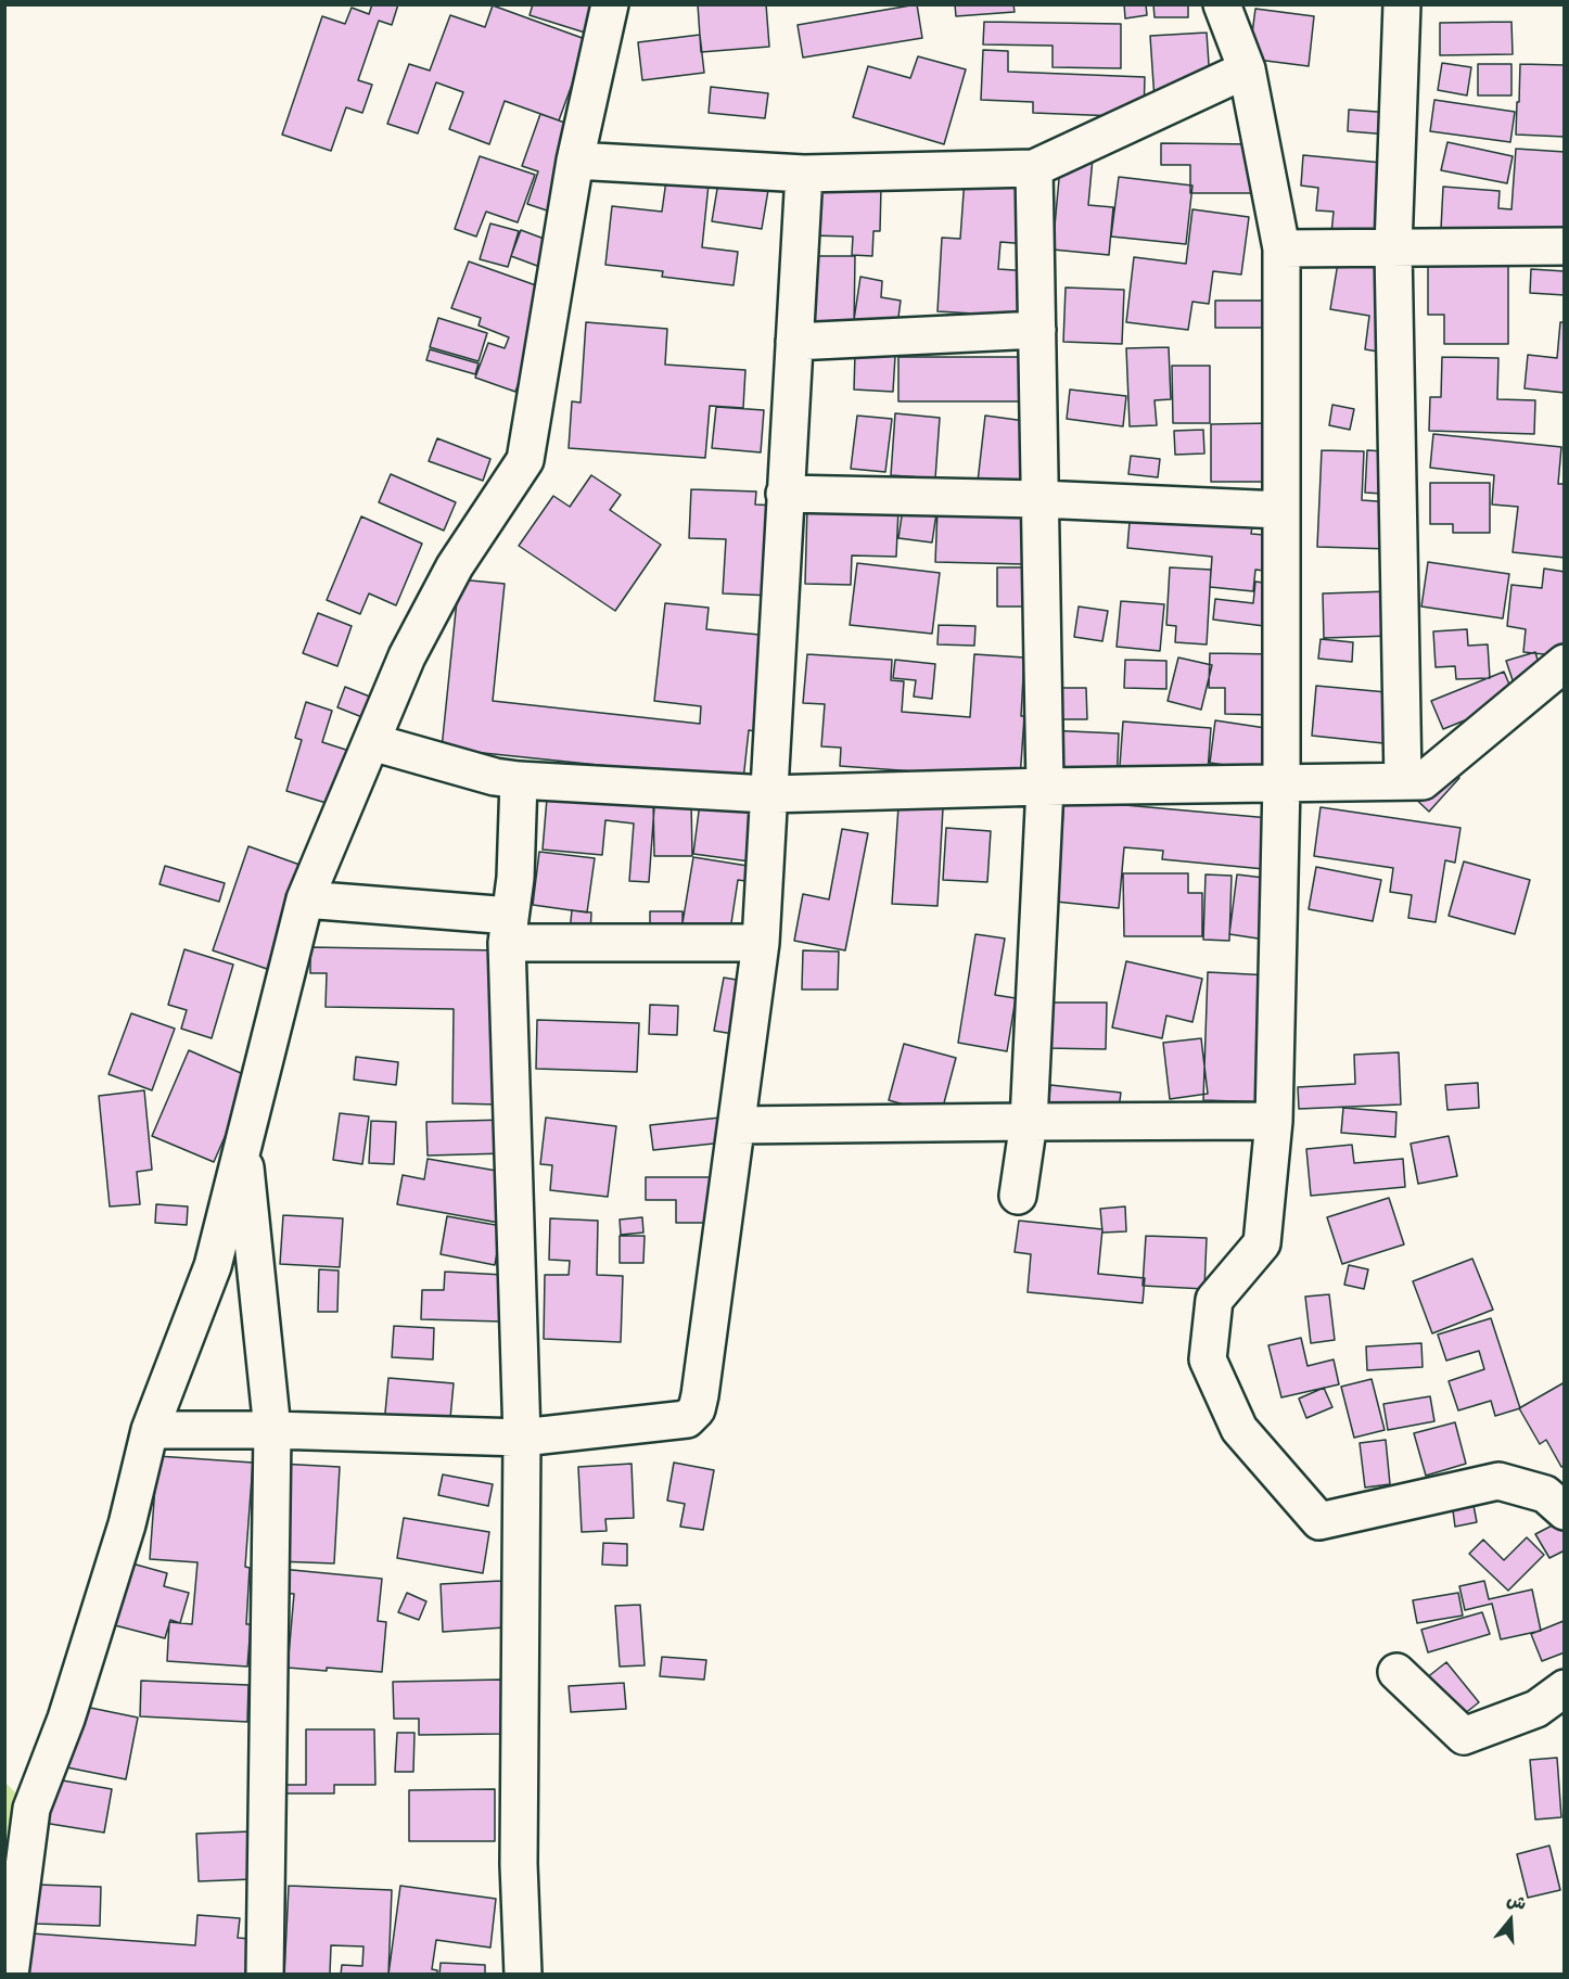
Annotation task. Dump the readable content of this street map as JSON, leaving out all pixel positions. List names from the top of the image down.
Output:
{
  "north": "top"
}
